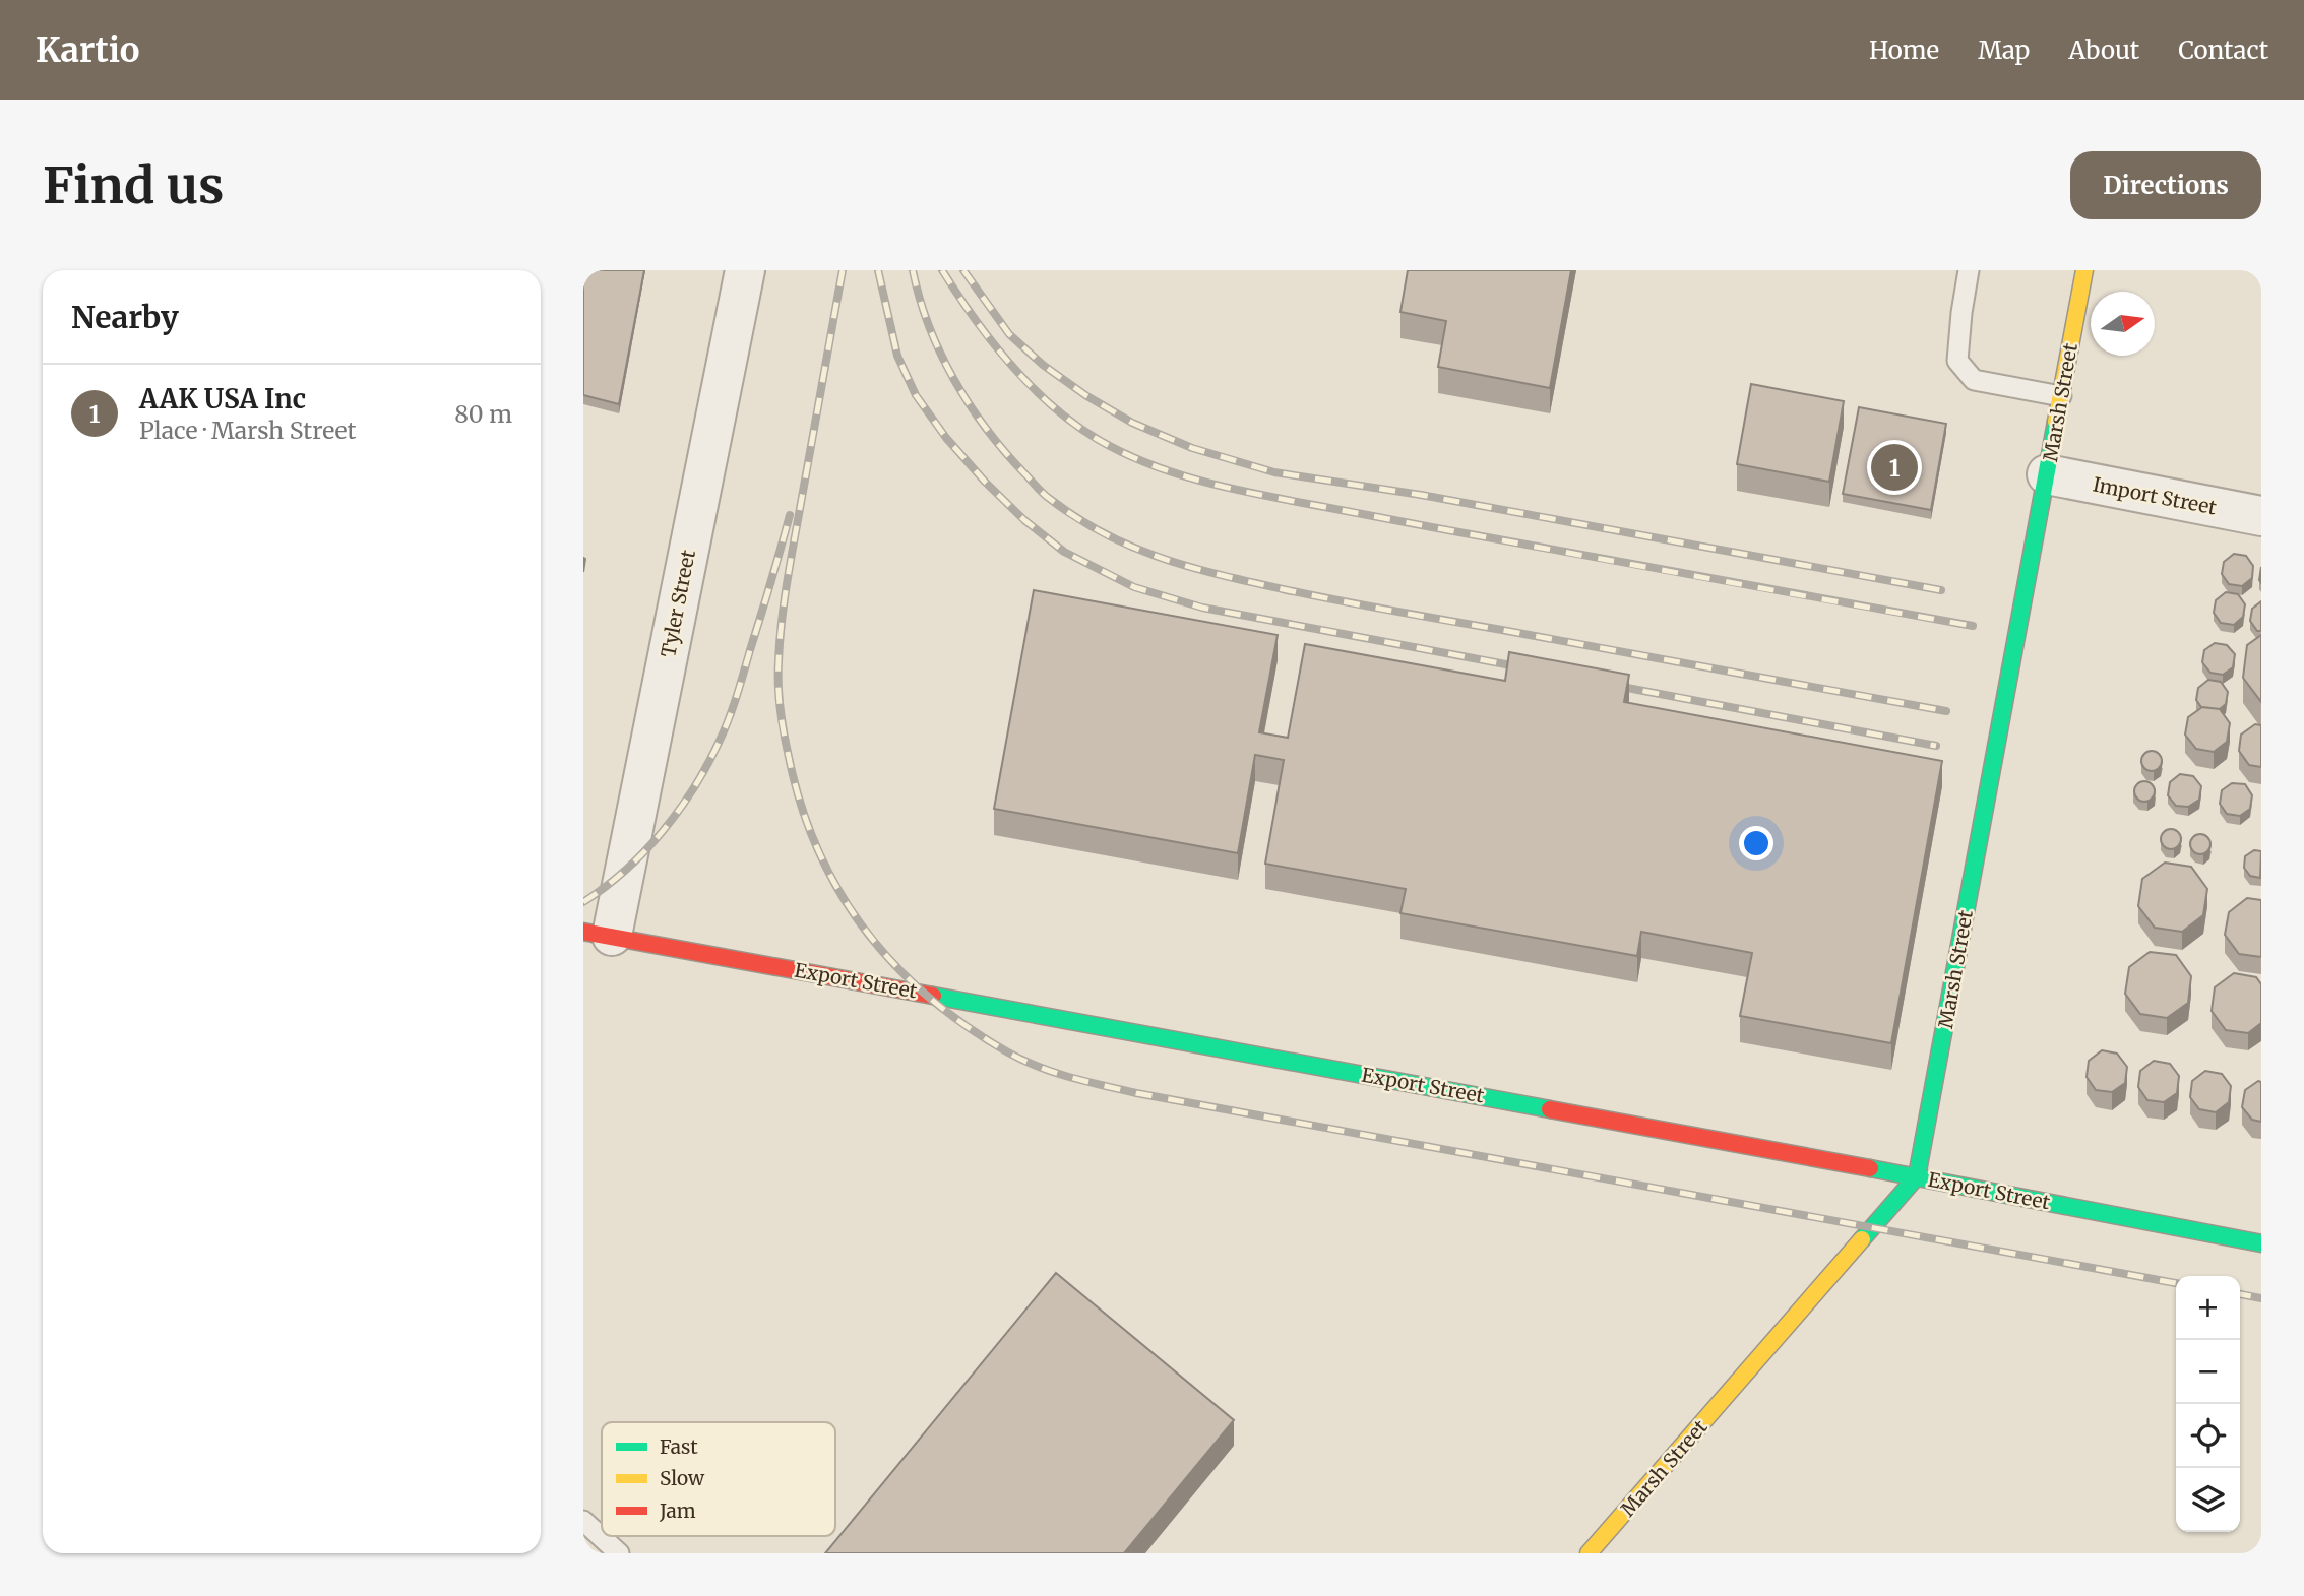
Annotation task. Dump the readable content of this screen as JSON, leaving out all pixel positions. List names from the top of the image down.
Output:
{
  "streets": {
    "street": [
      "Marsh Street",
      "Import Street",
      "Tyler Street",
      "Export Street"
    ]
  },
  "crossings": [
    ["Marsh Street", "Import Street"],
    ["Marsh Street", "Export Street"],
    ["Tyler Street", "Export Street"]
  ],
  "legend": ["Fast", "Slow", "Jam"],
  "north": "right",
  "page": {
    "header": "Kartio",
    "nav": [
      "Home",
      "Map",
      "About",
      "Contact"
    ],
    "buttons": "Directions",
    "title": "Find us",
    "heading": "Nearby",
    "list": [
      {
        "mark": "1",
        "name": "AAK USA Inc",
        "note": "Place · Marsh Street",
        "value": "80 m"
      }
    ],
    "pins": "1",
    "map_buttons": ["+", "−"]
  }
}
